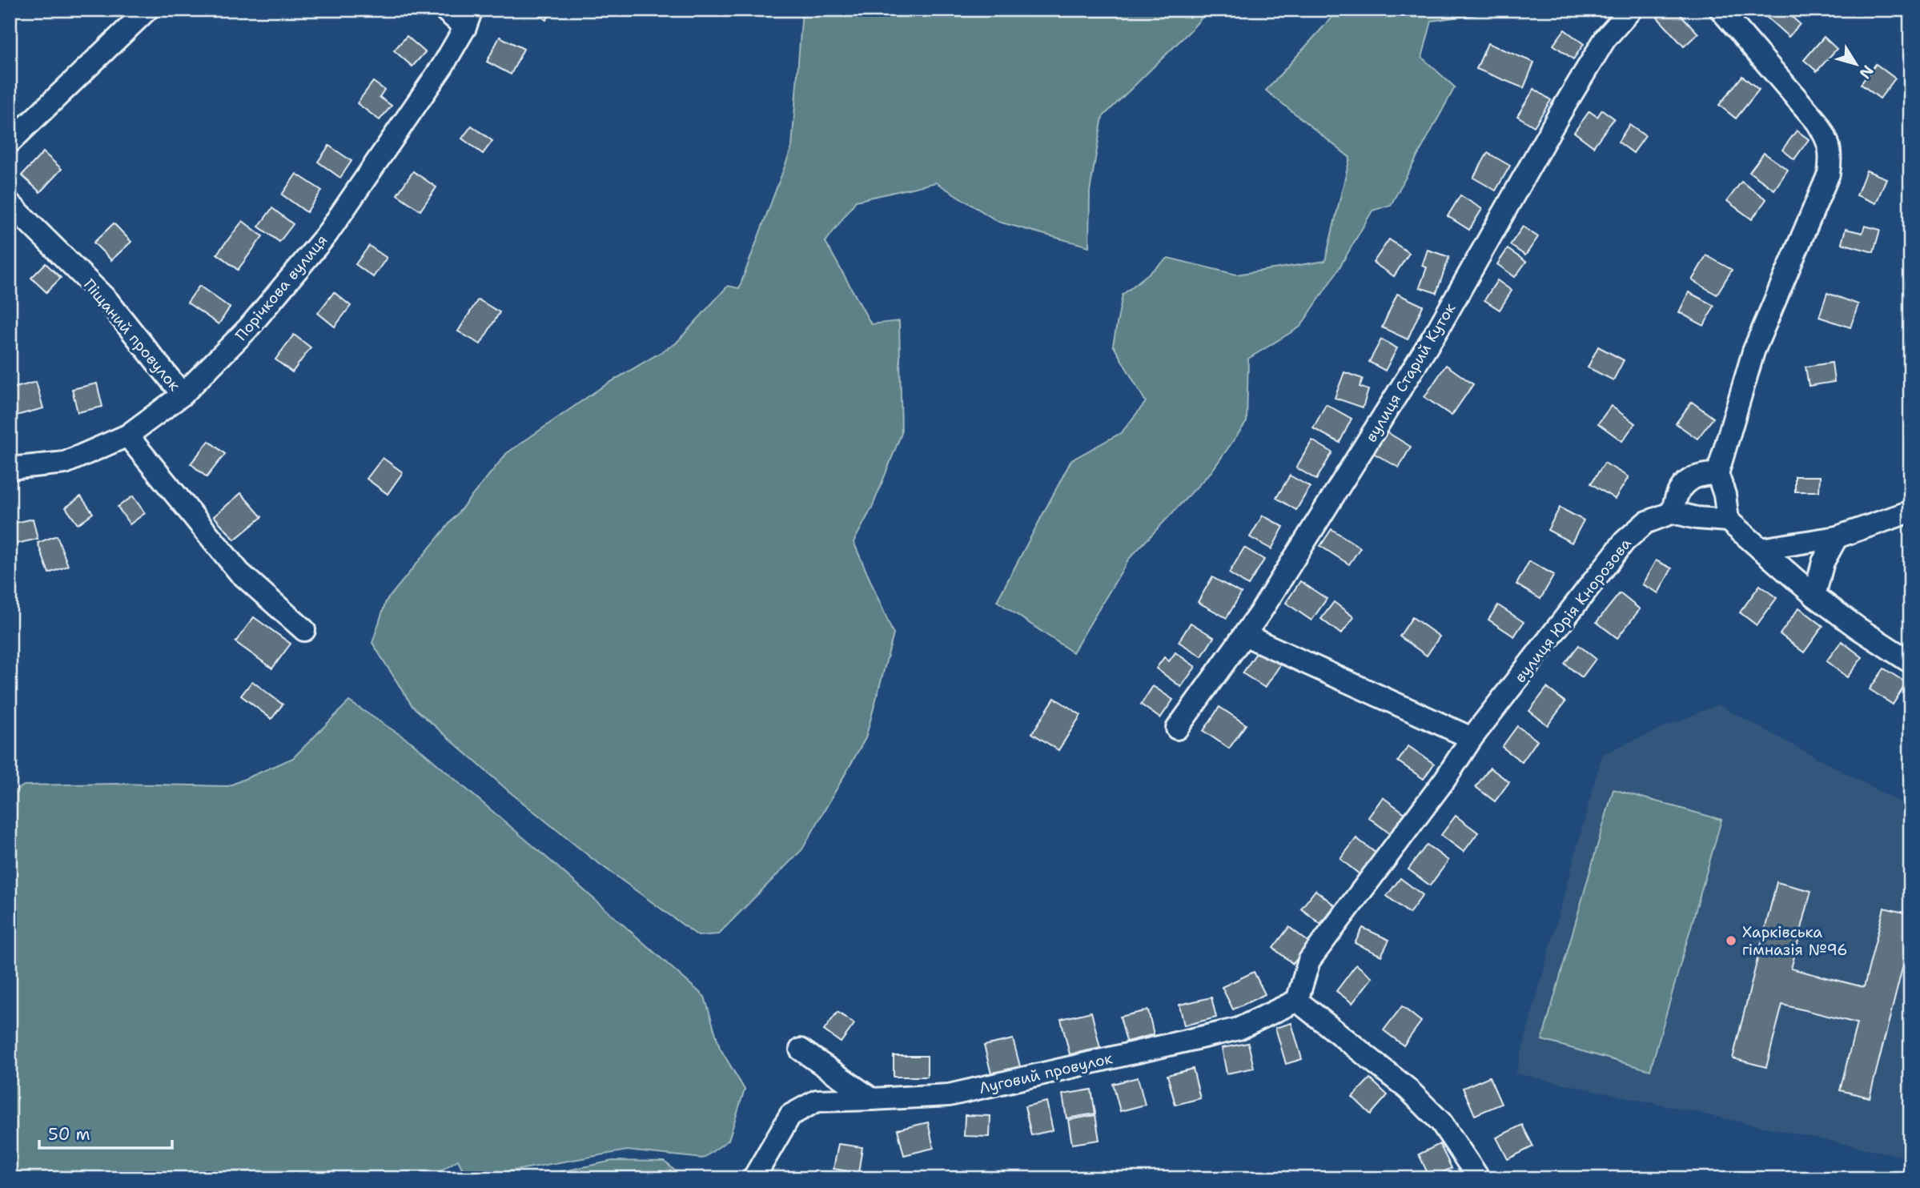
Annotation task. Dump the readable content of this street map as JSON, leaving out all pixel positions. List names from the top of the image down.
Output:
{
  "streets": {
    "street": [
      "Порічкова вулиця",
      "Піщаний провулок",
      "вулиця Старий Куток",
      "вулиця Юрія Кнорозова",
      "Луговий провулок"
    ]
  },
  "crossings": [
    ["Порічкова вулиця", "Піщаний провулок"],
    ["вулиця Юрія Кнорозова", "Луговий провулок"]
  ],
  "places": ["Харківська гімназія №96"],
  "scale_bar": "50 m",
  "north": "bottom right"
}
